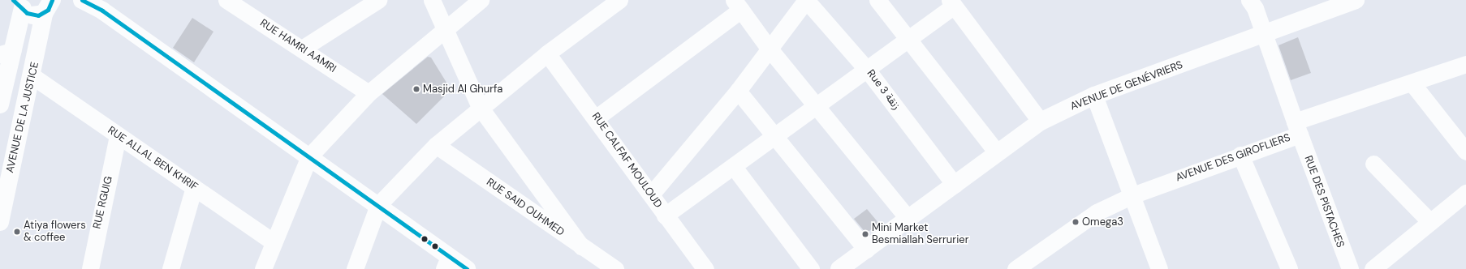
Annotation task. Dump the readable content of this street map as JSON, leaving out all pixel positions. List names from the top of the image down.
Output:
{
  "streets": {
    "street": [
      "RUE HAMRI AAMRI",
      "AVENUE DE GENÉVRIERS",
      "Rue 3 زنقة",
      "AVENUE DE LA JUSTICE",
      "AVENUE DES GIROFLIERS",
      "RUE ALLAL BEN KHRIF",
      "RUE CALFAF MOULOUD",
      "RUE DES PISTACHES",
      "RUE RGUIG",
      "RUE SAID OUHMED"
    ]
  },
  "crossings": [
    ["AVENUE DE GENÉVRIERS", "Rue 3 زنقة"],
    ["AVENUE DE GENÉVRIERS", "RUE DES PISTACHES"],
    ["AVENUE DE LA JUSTICE", "RUE ALLAL BEN KHRIF"],
    ["AVENUE DES GIROFLIERS", "RUE DES PISTACHES"],
    ["RUE ALLAL BEN KHRIF", "RUE RGUIG"]
  ],
  "places": [
    "Masjid Al Ghurfa",
    "Omega3",
    "Atiya flowers & coffee",
    "Mini Market Besmiallah Serrurier"
  ]
}
